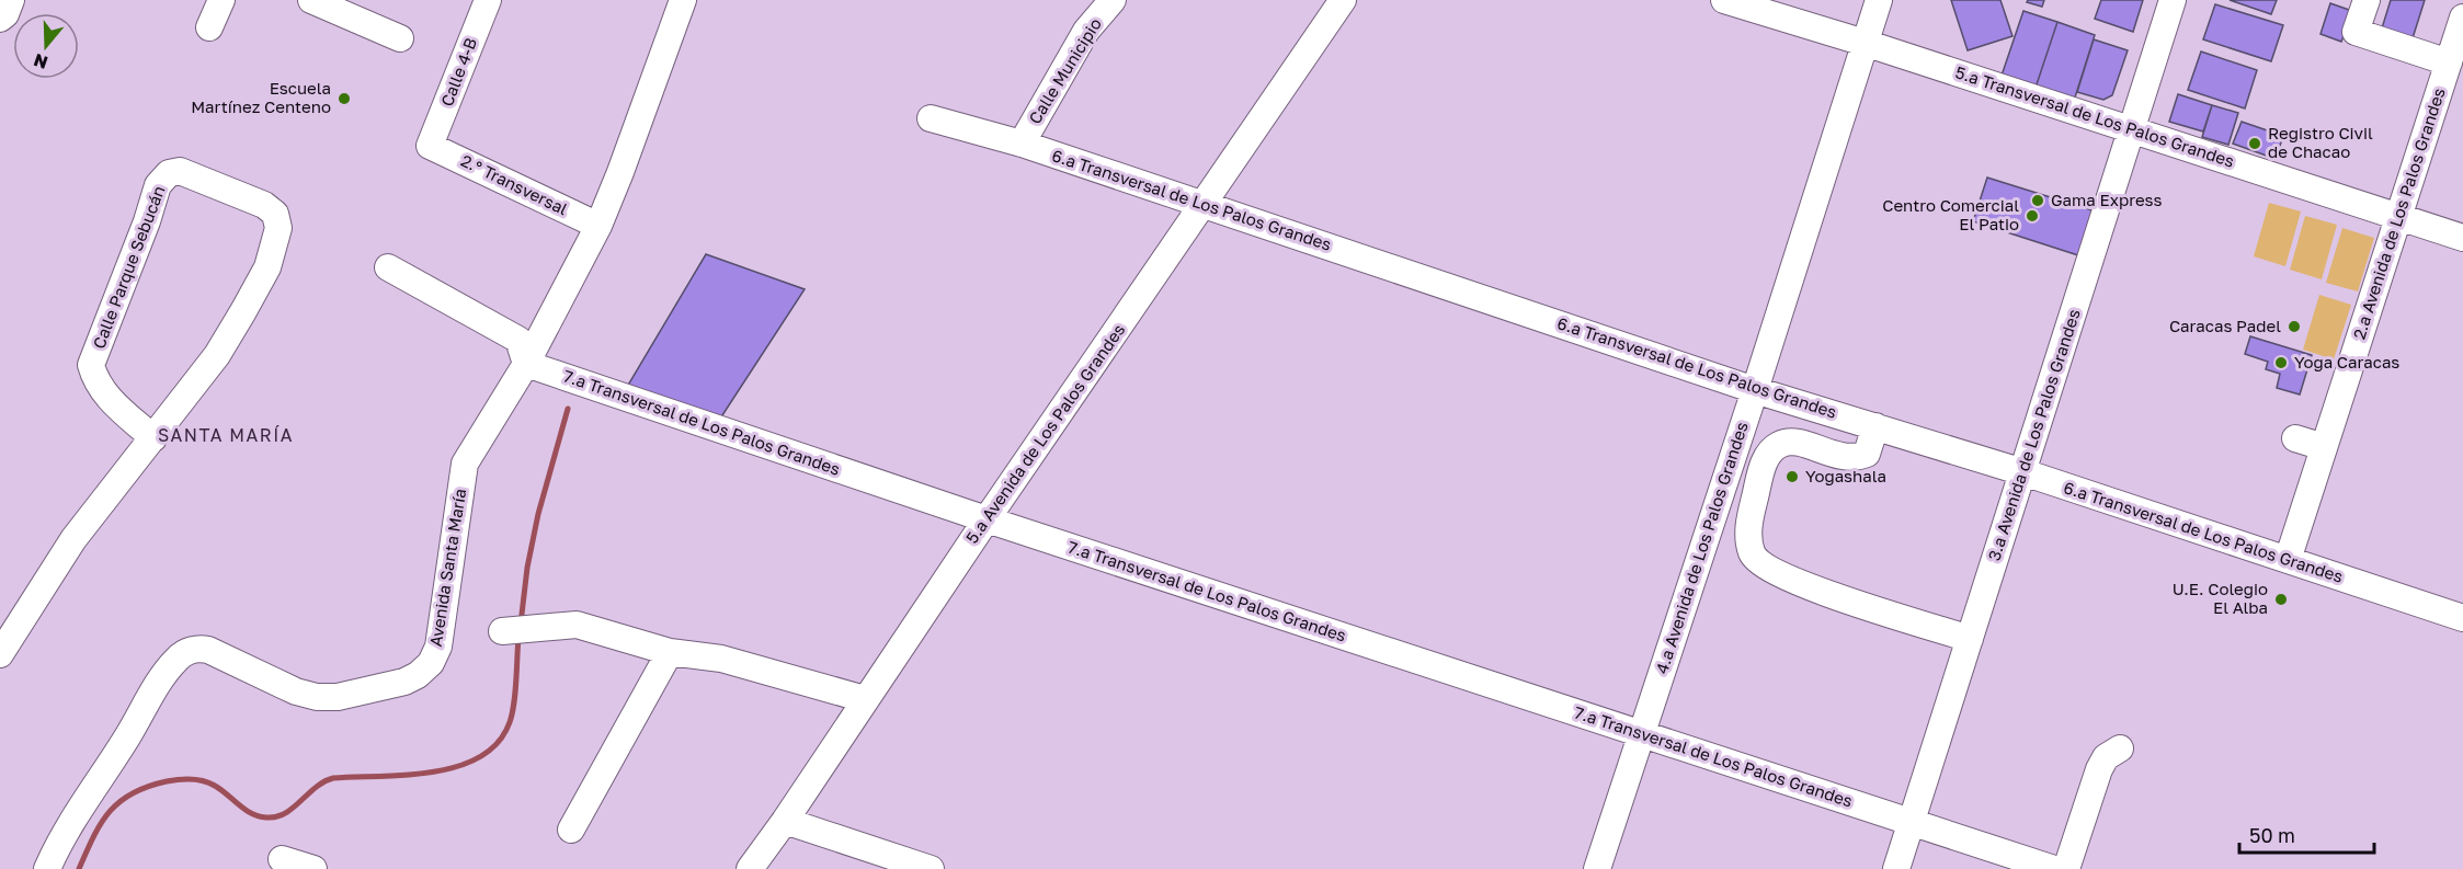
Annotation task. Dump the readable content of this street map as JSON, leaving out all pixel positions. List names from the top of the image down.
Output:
{
  "streets": {
    "street": [
      "Calle Municipio",
      "Calle 4-B",
      "5.ª Transversal de Los Palos Grandes",
      "2.° Transversal",
      "6.ª Transversal de Los Palos Grandes",
      "2.ª Avenida de Los Palos Grandes",
      "Calle Parque Sebucán",
      "7.ª Transversal de Los Palos Grandes",
      "5.ª Avenida de Los Palos Grandes",
      "3.ª Avenida de Los Palos Grandes",
      "4.ª Avenida de Los Palos Grandes",
      "Avenida Santa María"
    ]
  },
  "crossings": [
    ["Calle Municipio", "6.ª Transversal de Los Palos Grandes"],
    ["Calle 4-B", "2.° Transversal"],
    ["5.ª Transversal de Los Palos Grandes", "2.ª Avenida de Los Palos Grandes"],
    ["5.ª Transversal de Los Palos Grandes", "3.ª Avenida de Los Palos Grandes"],
    ["5.ª Transversal de Los Palos Grandes", "4.ª Avenida de Los Palos Grandes"],
    ["2.° Transversal", "Avenida Santa María"],
    ["6.ª Transversal de Los Palos Grandes", "2.ª Avenida de Los Palos Grandes"],
    ["6.ª Transversal de Los Palos Grandes", "5.ª Avenida de Los Palos Grandes"],
    ["6.ª Transversal de Los Palos Grandes", "3.ª Avenida de Los Palos Grandes"],
    ["6.ª Transversal de Los Palos Grandes", "4.ª Avenida de Los Palos Grandes"],
    ["7.ª Transversal de Los Palos Grandes", "5.ª Avenida de Los Palos Grandes"],
    ["7.ª Transversal de Los Palos Grandes", "3.ª Avenida de Los Palos Grandes"],
    ["7.ª Transversal de Los Palos Grandes", "4.ª Avenida de Los Palos Grandes"],
    ["7.ª Transversal de Los Palos Grandes", "Avenida Santa María"]
  ],
  "districts": ["SANTA MARÍA"],
  "places": [
    "Escuela Martínez Centeno",
    "Registro Civil de Chacao",
    "Gama Express",
    "Centro Comercial El Patio",
    "Caracas Padel",
    "Yoga Caracas",
    "Yogashala",
    "U.E. Colegio El Alba"
  ],
  "scale_bar": "50 m",
  "north": "bottom"
}
